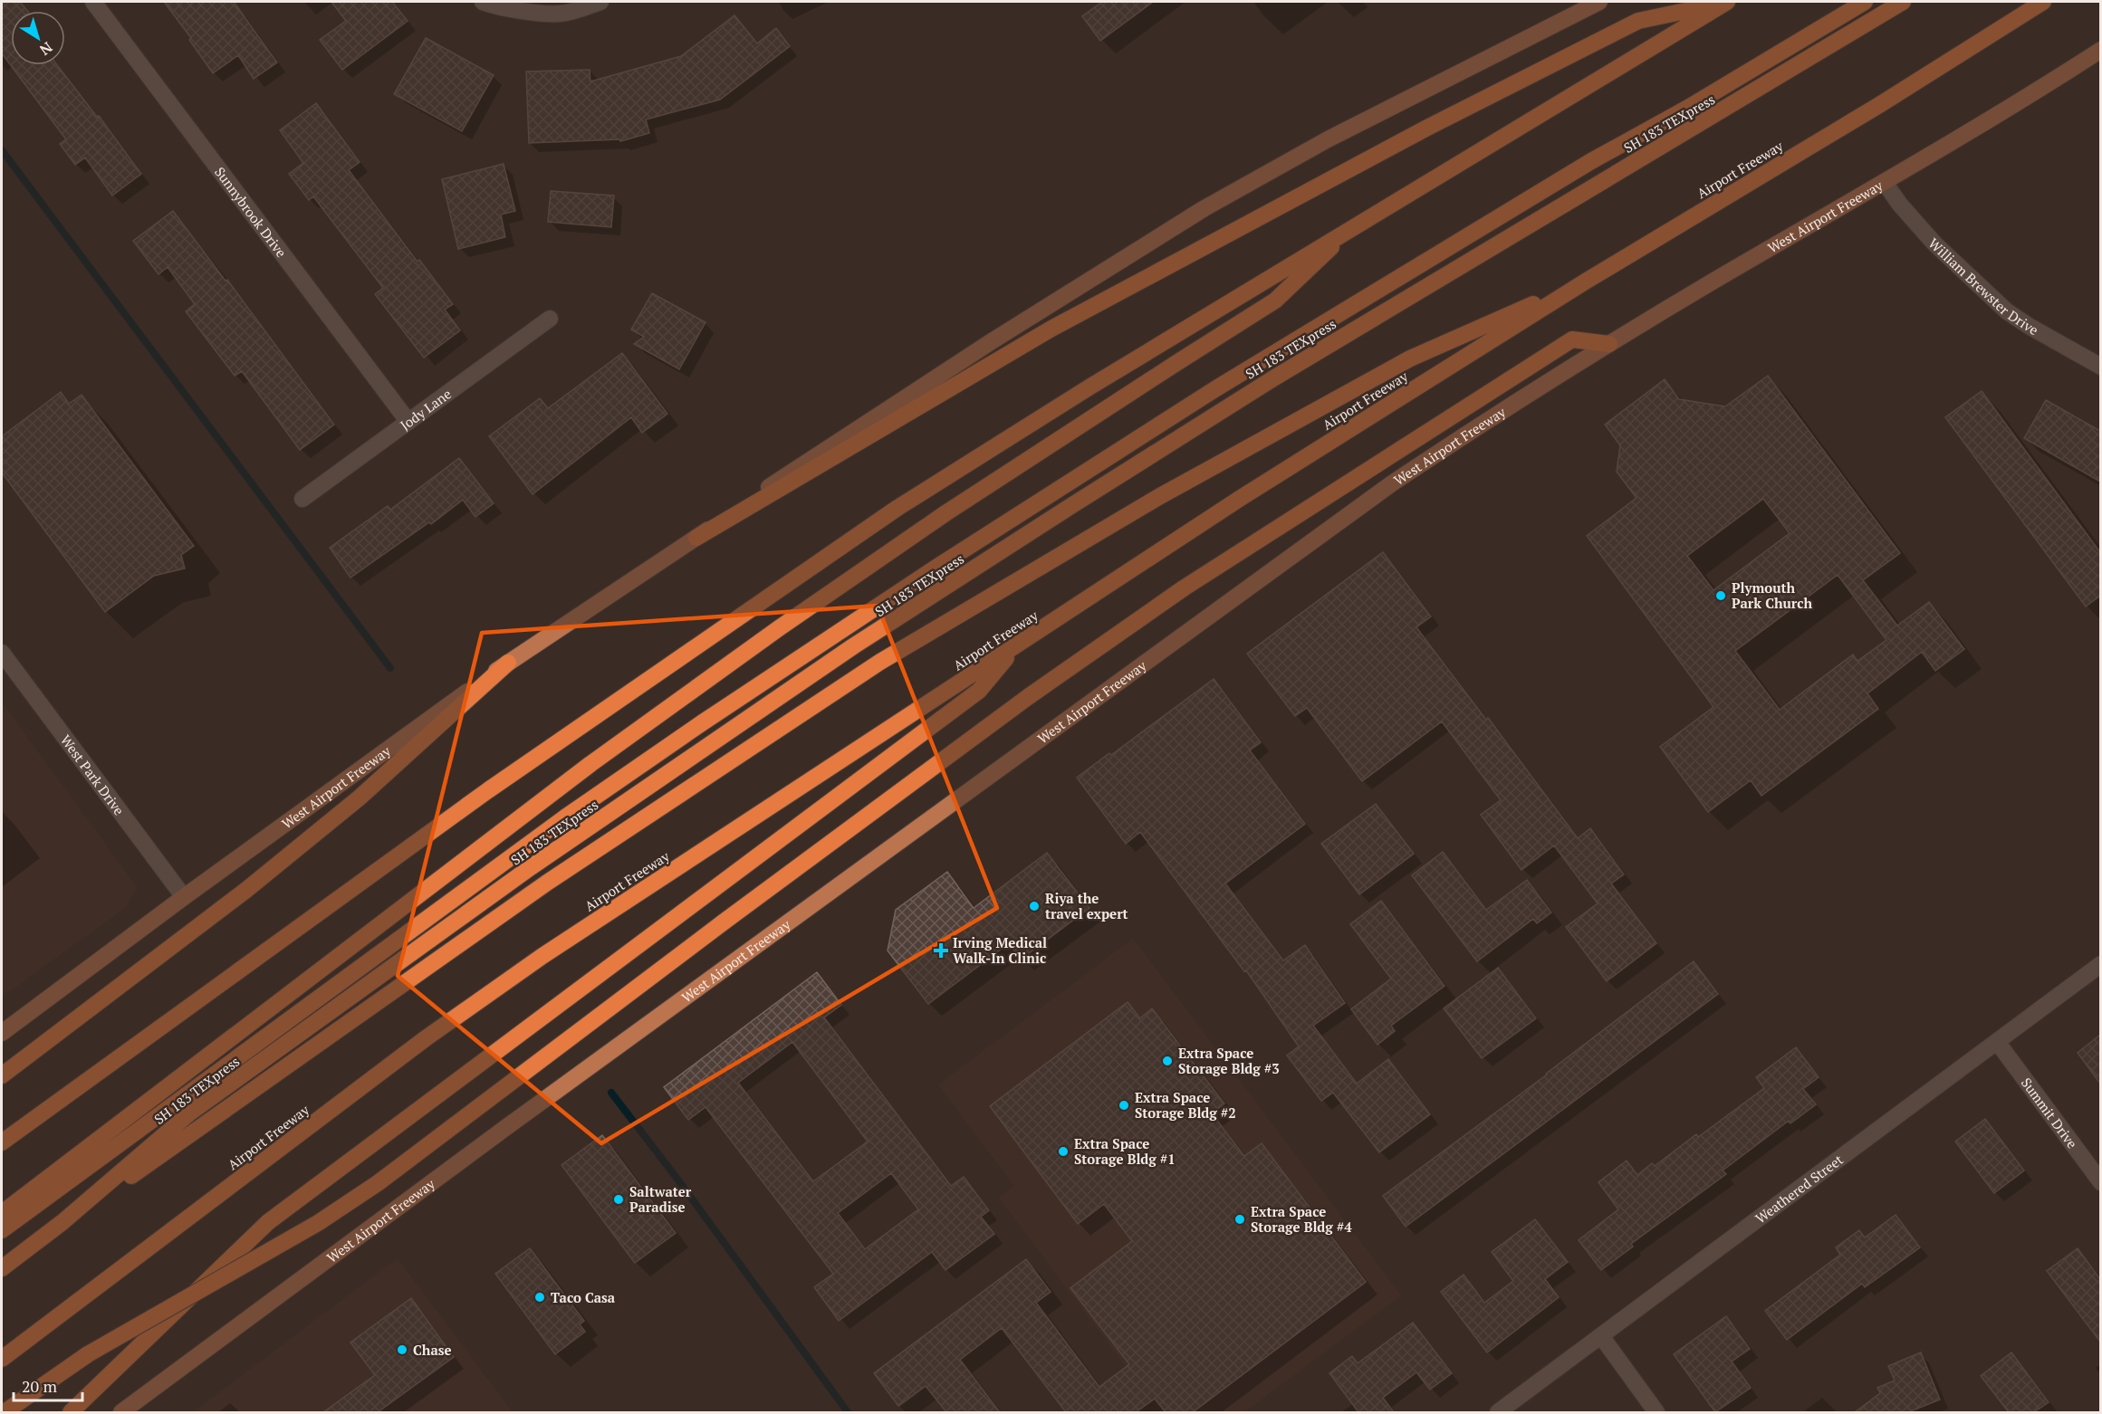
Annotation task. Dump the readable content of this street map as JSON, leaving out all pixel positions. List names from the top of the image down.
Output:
{
  "streets": {
    "highway": ["SH 183 TEXpress", "Airport Freeway"],
    "main road": ["West Airport Freeway"],
    "street": [
      "Sunnybrook Drive",
      "William Brewster Drive",
      "Jody Lane",
      "West Park Drive",
      "Summit Drive",
      "Weathered Street"
    ]
  },
  "crossings": [
    ["Sunnybrook Drive", "Jody Lane"],
    ["West Airport Freeway", "William Brewster Drive"],
    ["West Airport Freeway", "West Park Drive"],
    ["Summit Drive", "Weathered Street"]
  ],
  "places": {
    "other": [
      "Plymouth Park Church",
      "Riya the travel expert",
      "Extra Space Storage Bldg #3",
      "Extra Space Storage Bldg #2",
      "Extra Space Storage Bldg #1",
      "Saltwater Paradise",
      "Extra Space Storage Bldg #4",
      "Taco Casa",
      "Chase"
    ],
    "health": ["Irving Medical Walk-In Clinic"]
  },
  "scale_bar": "20 m",
  "north": "bottom right"
}
